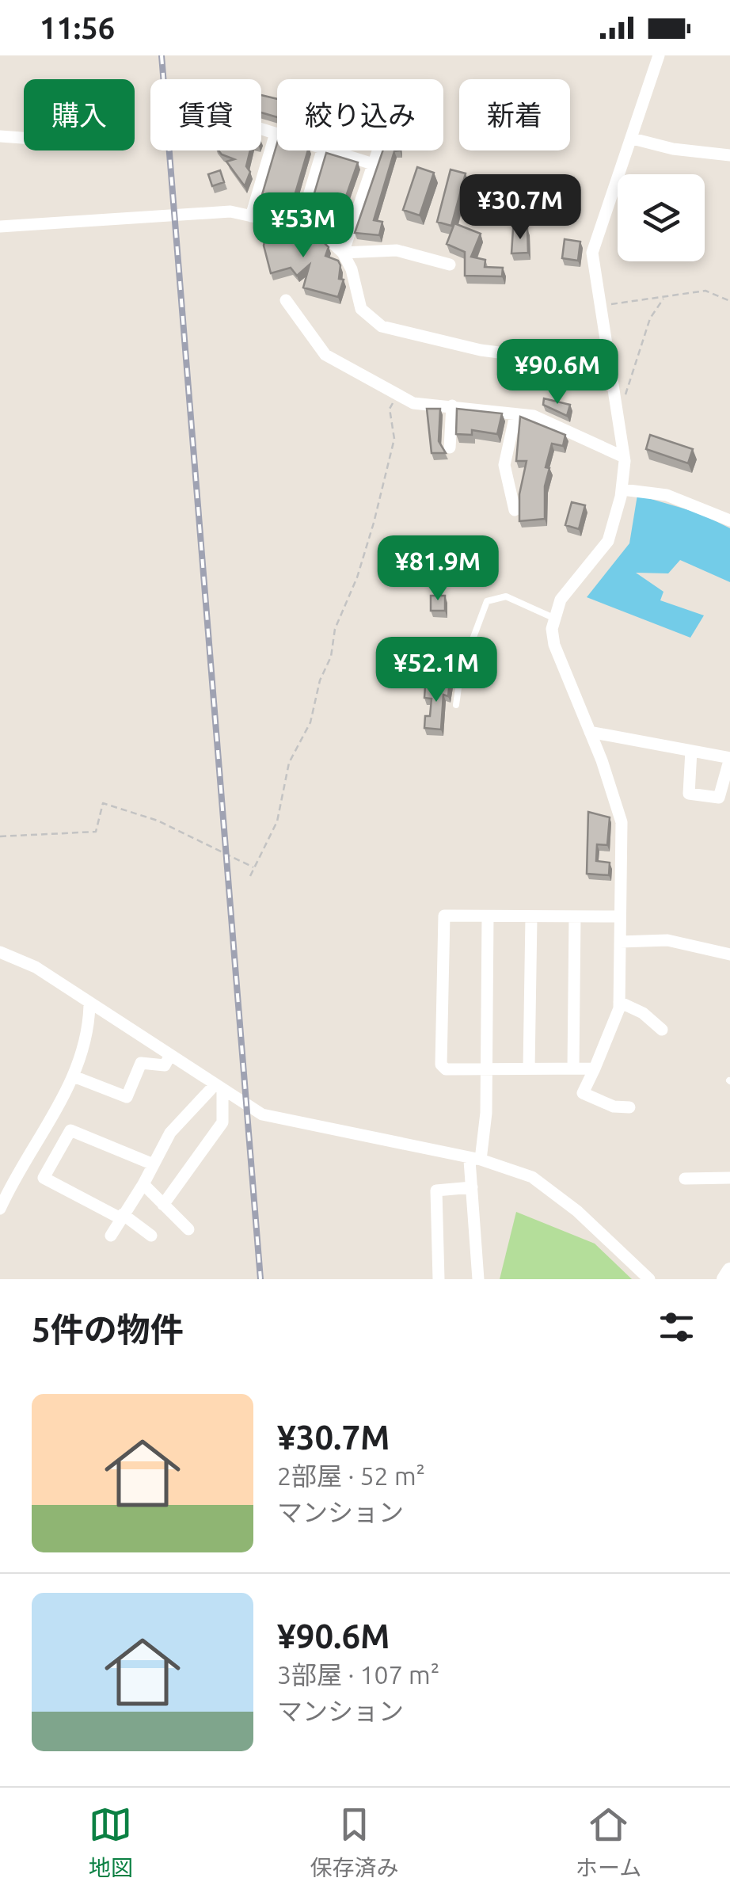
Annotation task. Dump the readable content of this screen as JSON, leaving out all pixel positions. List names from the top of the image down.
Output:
{
  "page": {
    "status": "11:56",
    "chip": [
      "購入",
      "賃貸",
      "絞り込み",
      "新着"
    ],
    "price": [
      "¥30.7M",
      "¥53M",
      "¥90.6M",
      "¥81.9M",
      "¥52.1M"
    ],
    "heading": "5件の物件",
    "list": [
      {
        "name": "¥30.7M",
        "note": "2部屋 · 52 m² · マンション"
      },
      {
        "name": "¥90.6M",
        "note": "3部屋 · 107 m² · マンション"
      }
    ],
    "tabs": ["地図", "保存済み", "ホーム"]
  }
}
